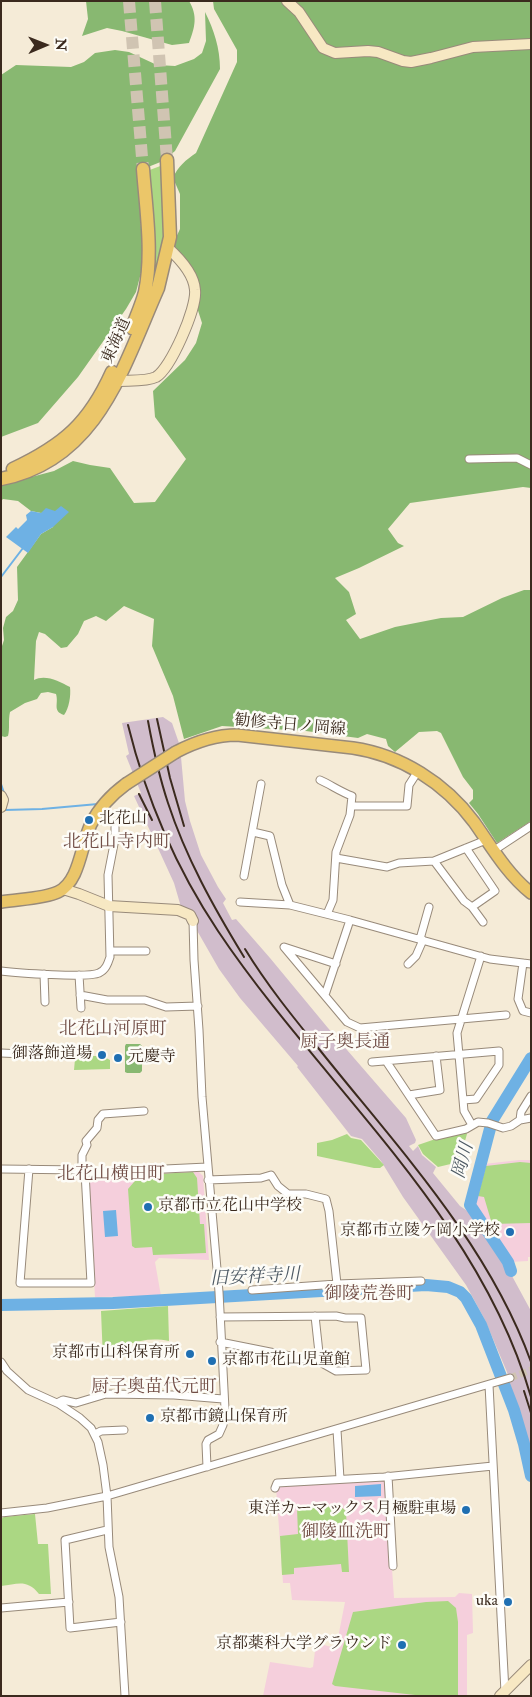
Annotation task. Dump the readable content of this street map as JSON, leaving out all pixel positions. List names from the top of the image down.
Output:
{
  "streets": {
    "highway": ["東海道"],
    "main road": ["勧修寺日ノ岡線"]
  },
  "districts": [
    "北花山寺内町",
    "北花山河原町",
    "厨子奥長通",
    "北花山横田町",
    "御陵荒巻町",
    "厨子奥苗代元町",
    "御陵血洗町"
  ],
  "water": ["岡川", "旧安祥寺川"],
  "places": [
    "北花山",
    "御落飾道場",
    "元慶寺",
    "京都市立花山中学校",
    "京都市立陵ケ岡小学校",
    "京都市山科保育所",
    "京都市花山児童館",
    "京都市鏡山保育所",
    "東洋カーマックス月極駐車場",
    "uka",
    "京都薬科大学グラウンド"
  ],
  "north": "right"
}
